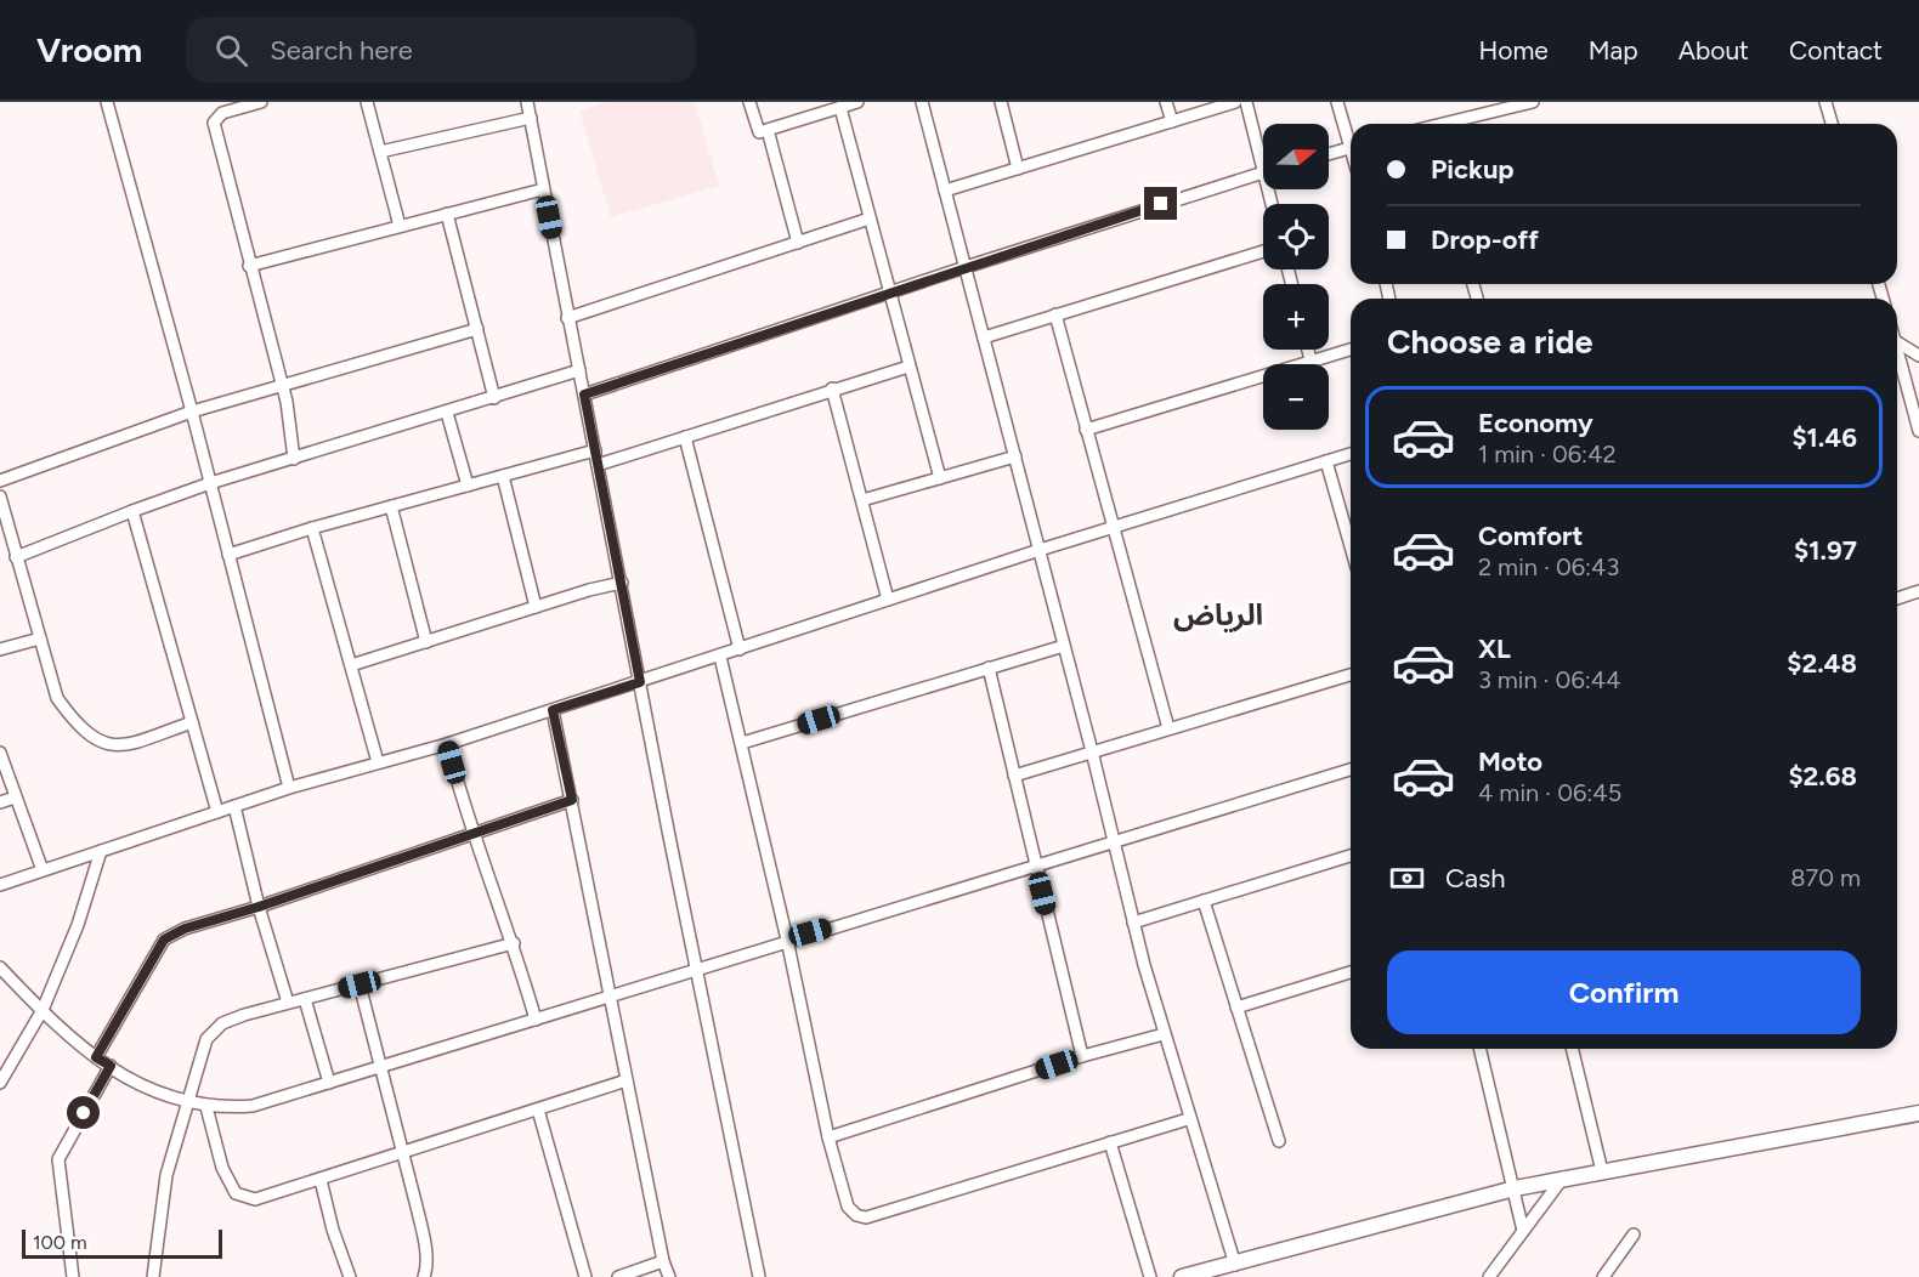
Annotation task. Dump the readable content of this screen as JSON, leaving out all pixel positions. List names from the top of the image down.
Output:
{
  "districts": ["الرياض"],
  "scale_bar": "100 m",
  "north": "right",
  "page": {
    "header": "Vroom",
    "search": "Search here",
    "nav": [
      "Home",
      "Map",
      "About",
      "Contact"
    ],
    "map_buttons": ["+", "−"],
    "banner": ["Pickup", "Drop-off"],
    "heading": "Choose a ride",
    "list": [
      {
        "name": "Economy",
        "note": "1 min · 06:42",
        "value": "$1.46"
      },
      {
        "name": "Comfort",
        "note": "2 min · 06:43",
        "value": "$1.97"
      },
      {
        "name": "XL",
        "note": "3 min · 06:44",
        "value": "$2.48"
      },
      {
        "name": "Moto",
        "note": "4 min · 06:45",
        "value": "$2.68"
      }
    ],
    "pay": ["Cash", "870 m"],
    "buttons": "Confirm",
    "scale": "100 m"
  }
}
